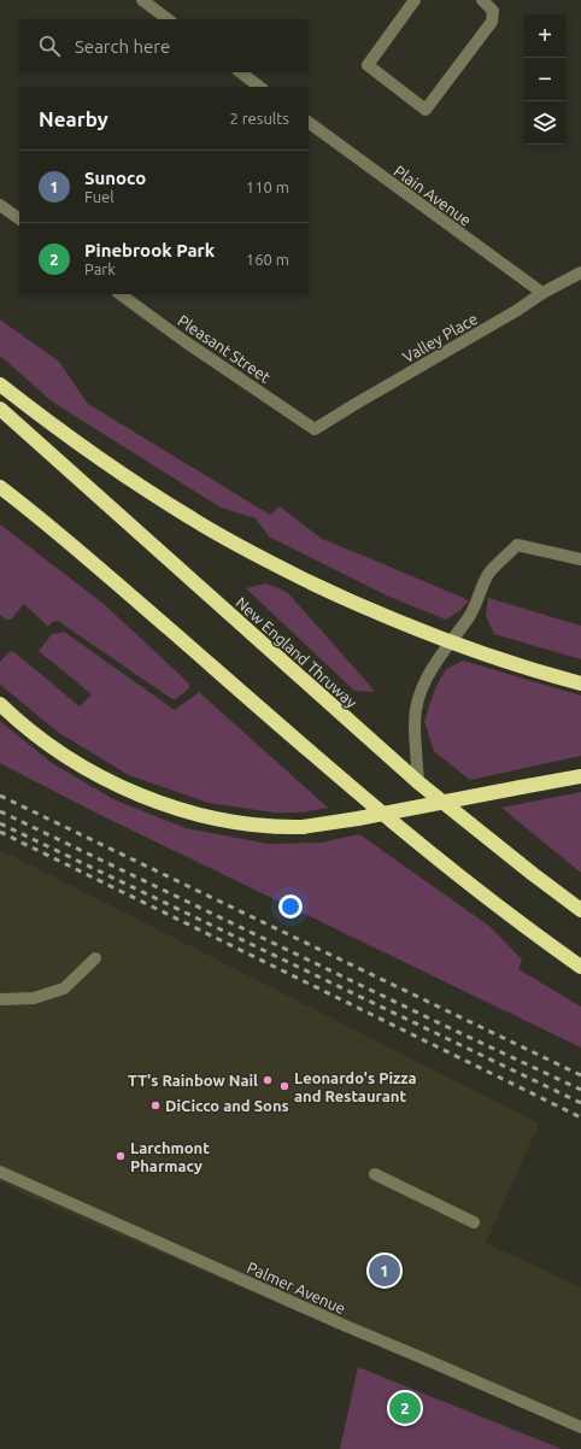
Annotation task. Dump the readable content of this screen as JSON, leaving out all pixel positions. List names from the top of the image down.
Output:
{
  "streets": {
    "highway": ["New England Thruway"],
    "street": [
      "Plain Avenue",
      "Valley Place",
      "Pleasant Street",
      "Palmer Avenue"
    ]
  },
  "crossings": [
    ["Plain Avenue", "Valley Place"],
    ["Valley Place", "Pleasant Street"]
  ],
  "places": [
    "TT's Rainbow Nail",
    "Leonardo's Pizza and Restaurant",
    "DiCicco and Sons",
    "Larchmont Pharmacy"
  ],
  "page": {
    "map_buttons": ["+", "−"],
    "search": "Search here",
    "heading": ["Nearby", "2 results"],
    "list": [
      {
        "mark": "1",
        "name": "Sunoco",
        "note": "Fuel",
        "value": "110 m"
      },
      {
        "mark": "2",
        "name": "Pinebrook Park",
        "note": "Park",
        "value": "160 m"
      }
    ],
    "pins": ["1", "2"]
  }
}
